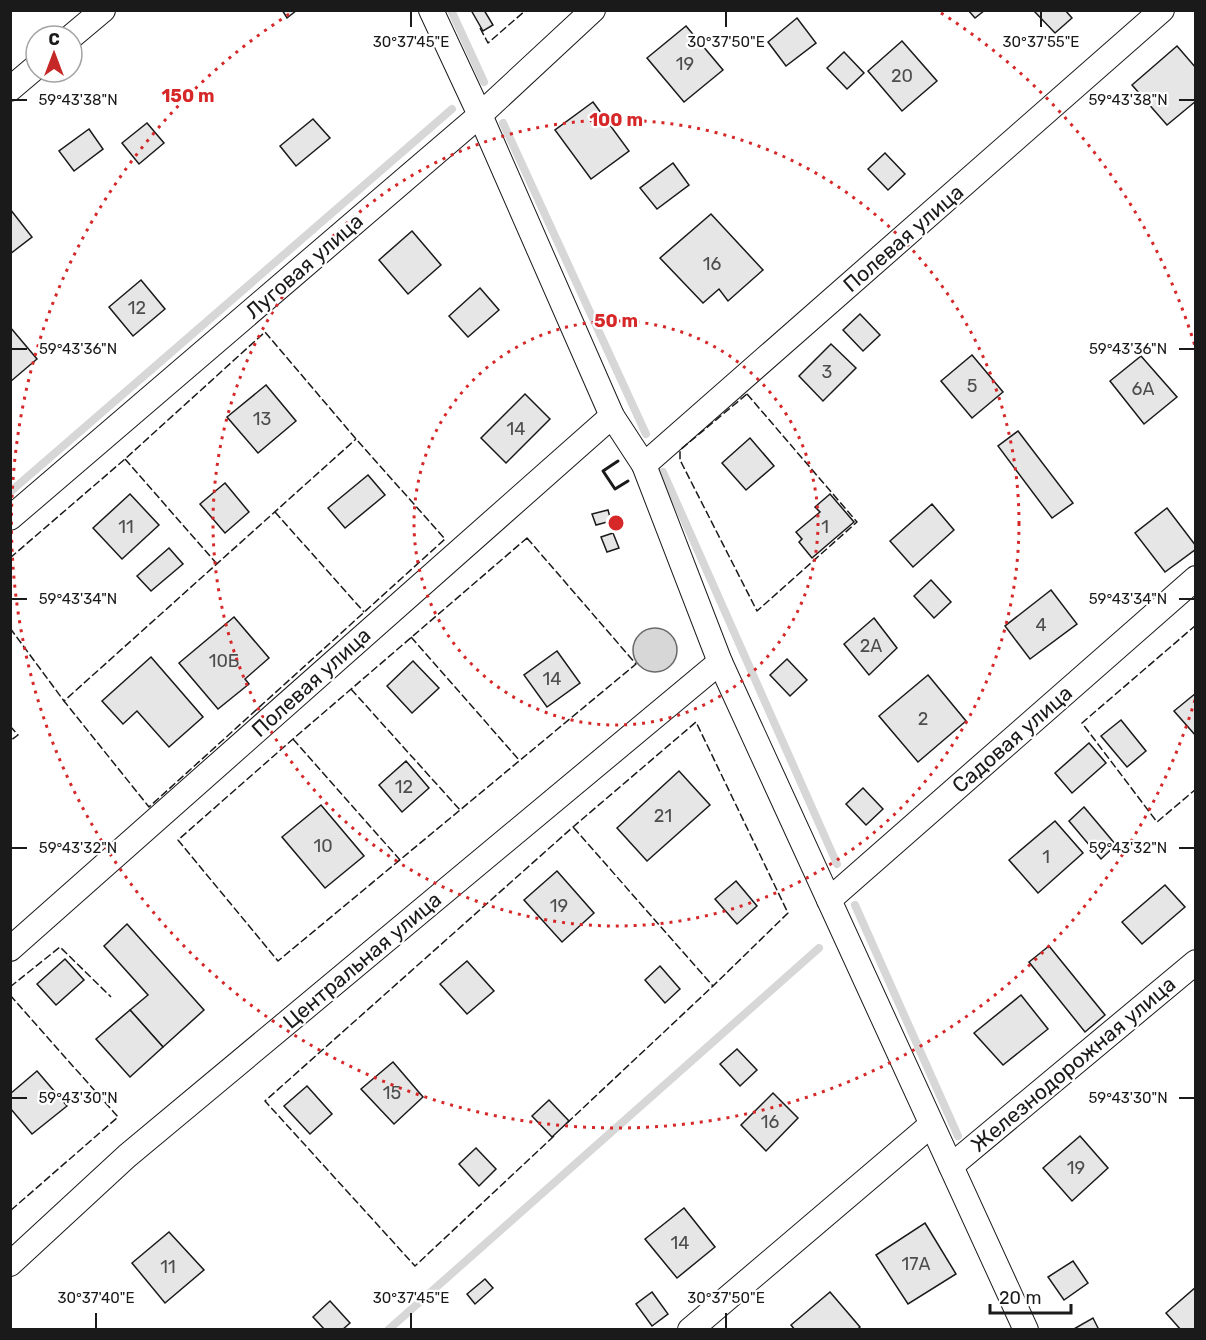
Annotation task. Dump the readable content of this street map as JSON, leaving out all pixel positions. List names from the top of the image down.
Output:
{
  "streets": {
    "street": [
      "Полевая улица",
      "Луговая улица",
      "Садовая улица",
      "Центральная улица",
      "Железнодорожная улица"
    ]
  },
  "house_numbers": [
    "19",
    "20",
    "16",
    "12",
    "3",
    "5",
    "6А",
    "13",
    "14",
    "11",
    "1",
    "4",
    "2А",
    "10Б",
    "14",
    "2",
    "12",
    "21",
    "10",
    "1",
    "19",
    "15",
    "16",
    "19",
    "14",
    "17А",
    "11"
  ],
  "scale_bar": "20 m",
  "north": "top",
  "coordinates": [
    "30°37'45\"E",
    "30°37'50\"E",
    "30°37'55\"E",
    "59°43'38\"N",
    "59°43'36\"N",
    "59°43'34\"N",
    "59°43'32\"N",
    "59°43'30\"N",
    "30°37'40\"E"
  ],
  "rings": ["150 m", "100 m", "50 m"]
}
